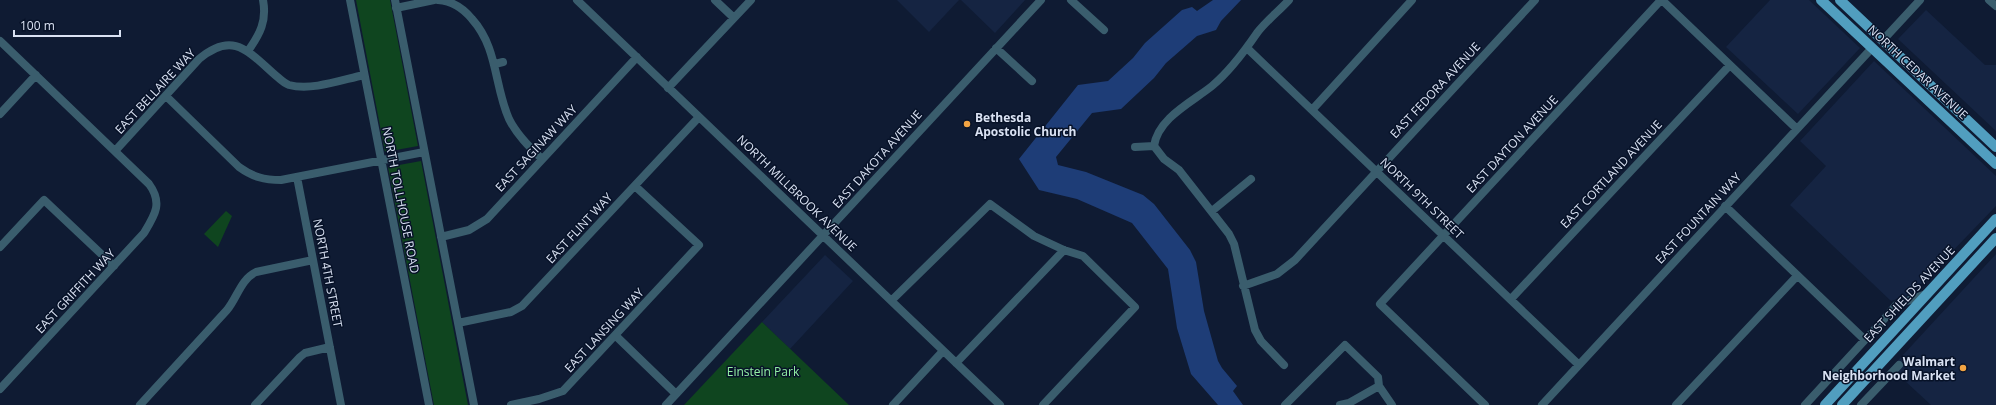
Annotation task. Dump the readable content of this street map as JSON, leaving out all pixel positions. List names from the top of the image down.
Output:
{
  "streets": {
    "main road": ["NORTH CEDAR AVENUE", "EAST SHIELDS AVENUE"],
    "street": [
      "EAST FEDORA AVENUE",
      "EAST BELLAIRE WAY",
      "EAST DAYTON AVENUE",
      "EAST SAGINAW WAY",
      "EAST DAKOTA AVENUE",
      "EAST CORTLAND AVENUE",
      "NORTH MILLBROOK AVENUE",
      "NORTH 9TH STREET",
      "NORTH TOLLHOUSE ROAD",
      "EAST FOUNTAIN WAY",
      "EAST FLINT WAY",
      "NORTH 4TH STREET",
      "EAST GRIFFITH WAY",
      "EAST LANSING WAY"
    ]
  },
  "crossings": [
    ["NORTH CEDAR AVENUE", "EAST FOUNTAIN WAY"],
    ["EAST FEDORA AVENUE", "NORTH 9TH STREET"],
    ["EAST BELLAIRE WAY", "NORTH TOLLHOUSE ROAD"],
    ["EAST BELLAIRE WAY", "EAST GRIFFITH WAY"],
    ["EAST DAYTON AVENUE", "NORTH 9TH STREET"],
    ["EAST SAGINAW WAY", "NORTH MILLBROOK AVENUE"],
    ["EAST DAKOTA AVENUE", "NORTH MILLBROOK AVENUE"],
    ["EAST CORTLAND AVENUE", "NORTH 9TH STREET"],
    ["NORTH MILLBROOK AVENUE", "EAST FLINT WAY"],
    ["NORTH 9TH STREET", "EAST FOUNTAIN WAY"],
    ["EAST FLINT WAY", "EAST LANSING WAY"]
  ],
  "parks": ["Einstein Park"],
  "places": ["Bethesda Apostolic Church", "Walmart Neighborhood Market"],
  "scale_bar": "100 m"
}
